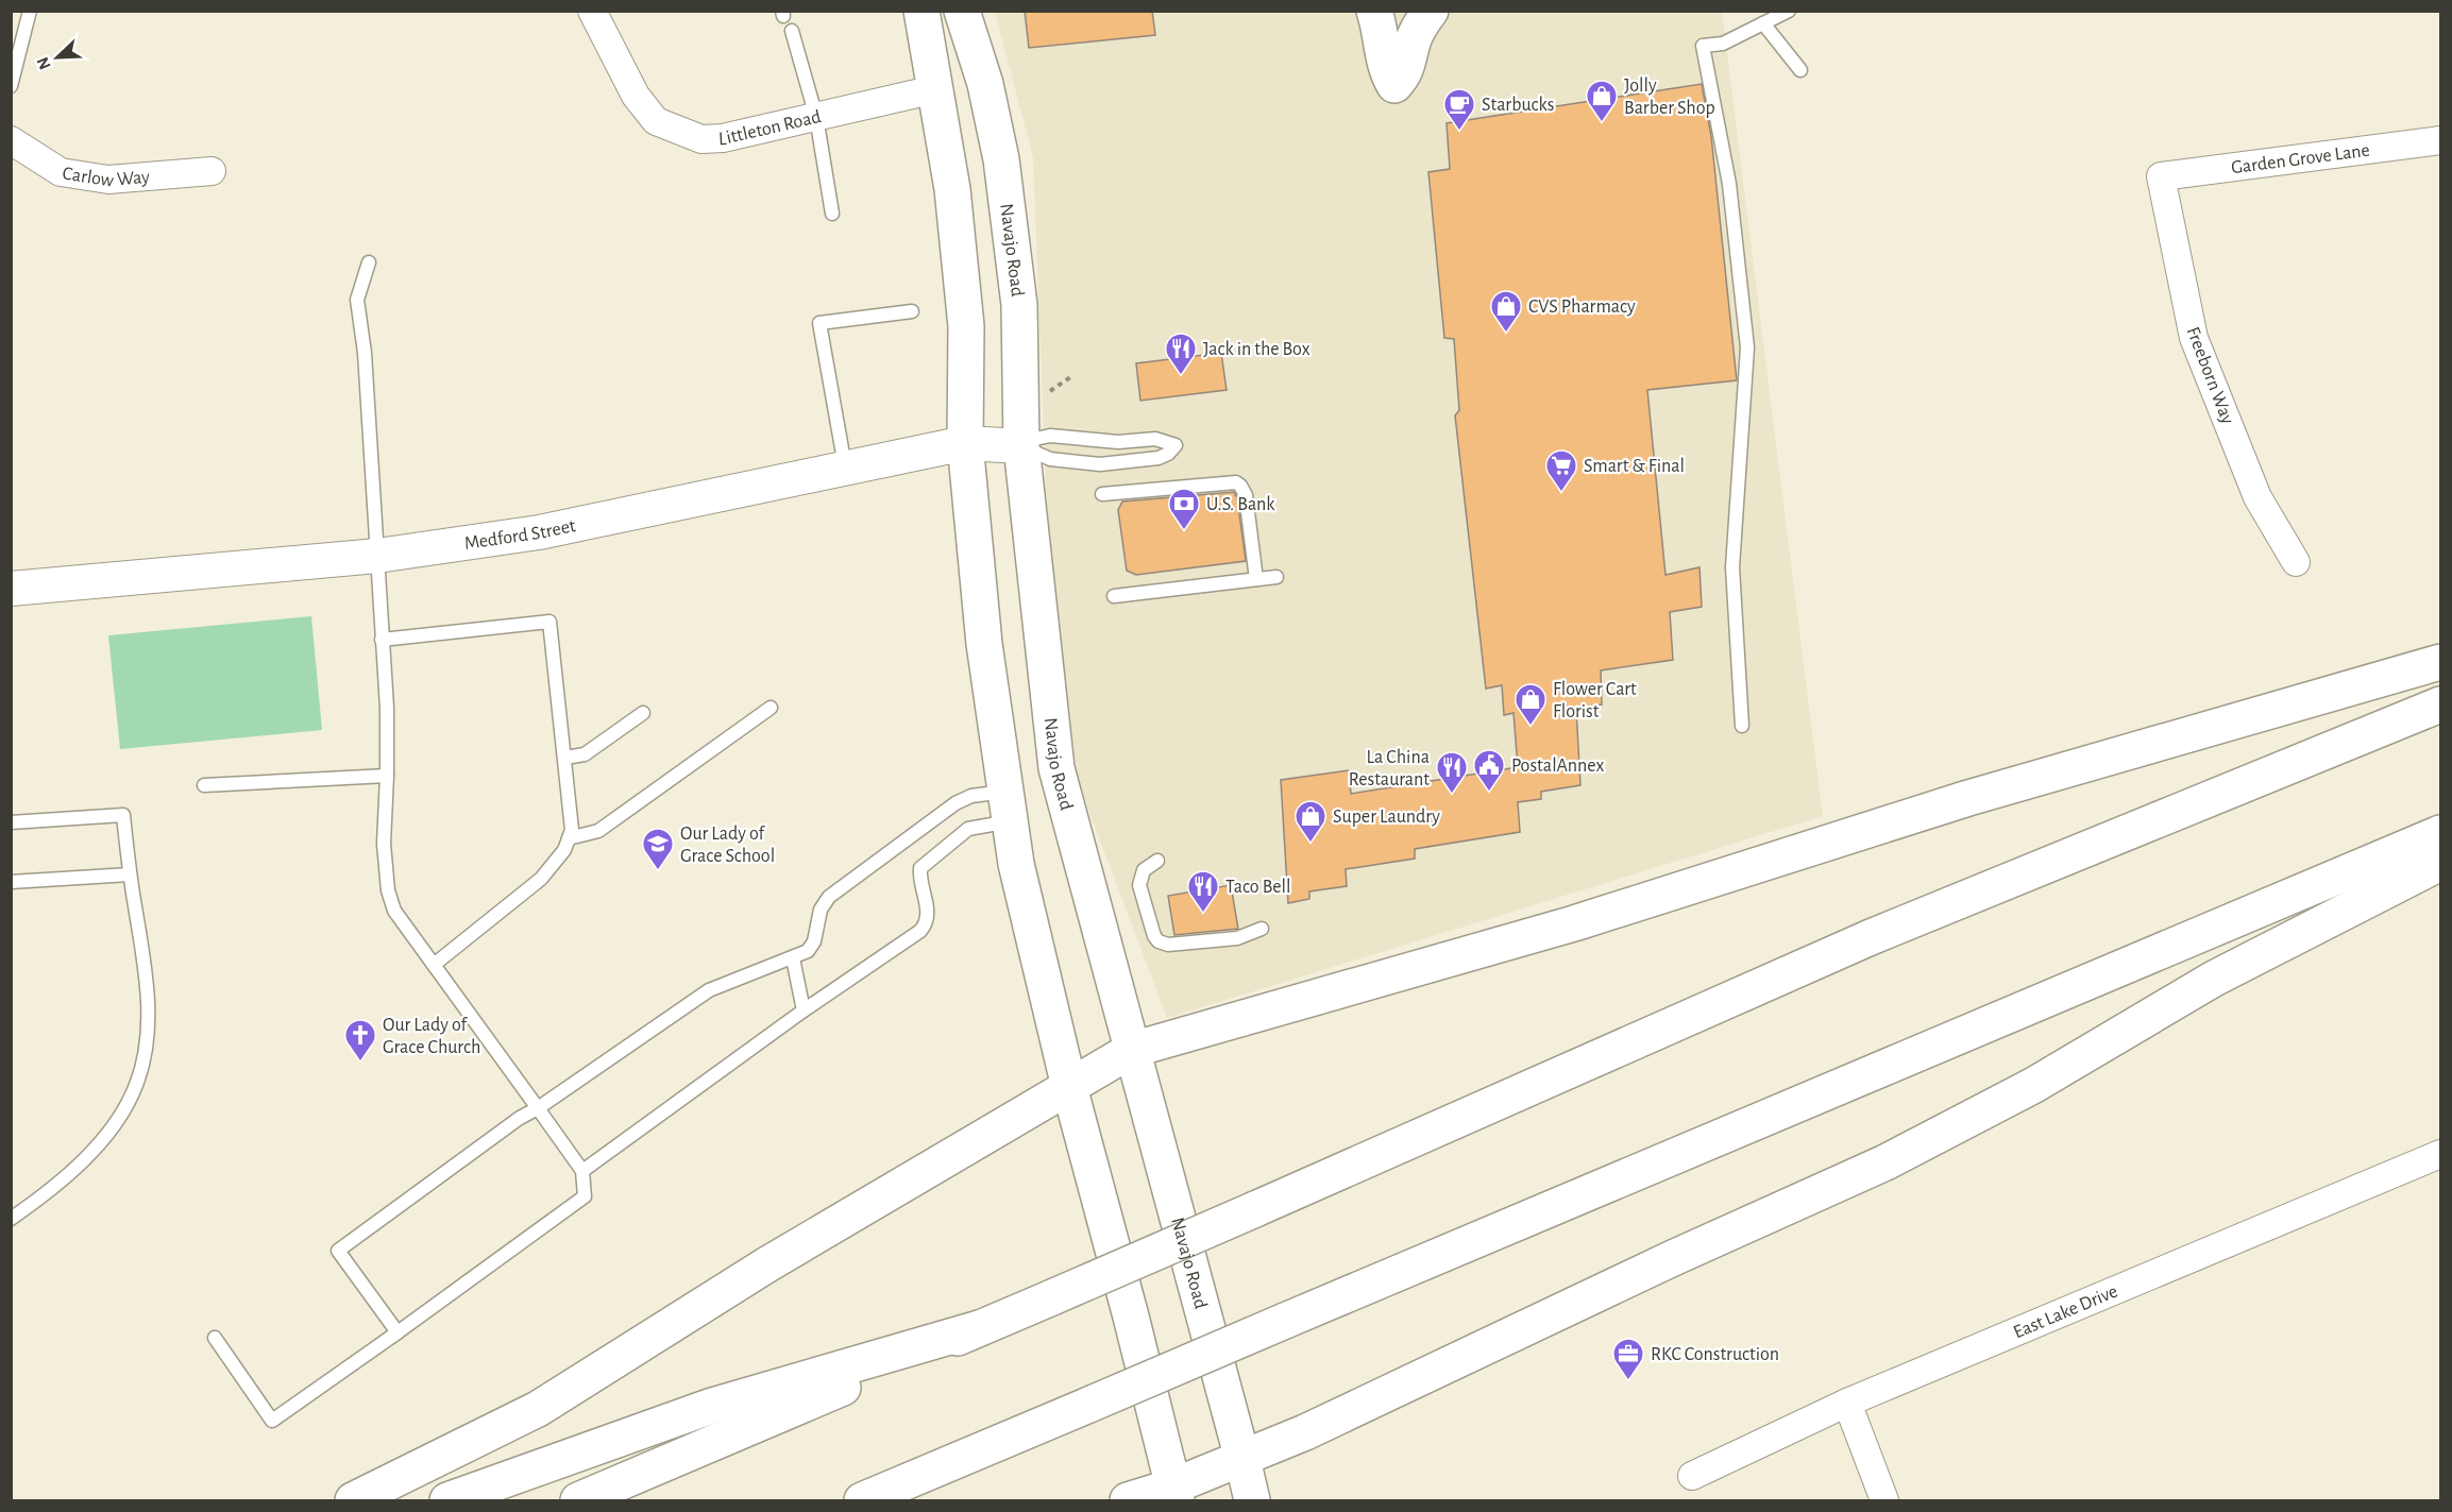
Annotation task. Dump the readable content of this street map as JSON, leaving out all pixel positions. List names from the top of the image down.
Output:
{
  "streets": {
    "main road": ["Navajo Road"],
    "street": [
      "Littleton Road",
      "Garden Grove Lane",
      "Carlow Way",
      "Freeborn Way",
      "Medford Street",
      "East Lake Drive"
    ]
  },
  "crossings": [
    ["Garden Grove Lane", "Freeborn Way"],
    ["Navajo Road", "Medford Street"]
  ],
  "places": {
    "shop": [
      "Jolly Barber Shop",
      "CVS Pharmacy",
      "Flower Cart Florist",
      "Super Laundry"
    ],
    "cafe": ["Starbucks"],
    "restaurant": ["Jack in the Box", "La China Restaurant", "Taco Bell"],
    "supermarket": ["Smart & Final"],
    "bank": ["U.S. Bank"],
    "public building": ["PostalAnnex"],
    "school or university": ["Our Lady of Grace School"],
    "church": ["Our Lady of Grace Church"],
    "office": ["RKC Construction"]
  },
  "north": "bottom left"
}
